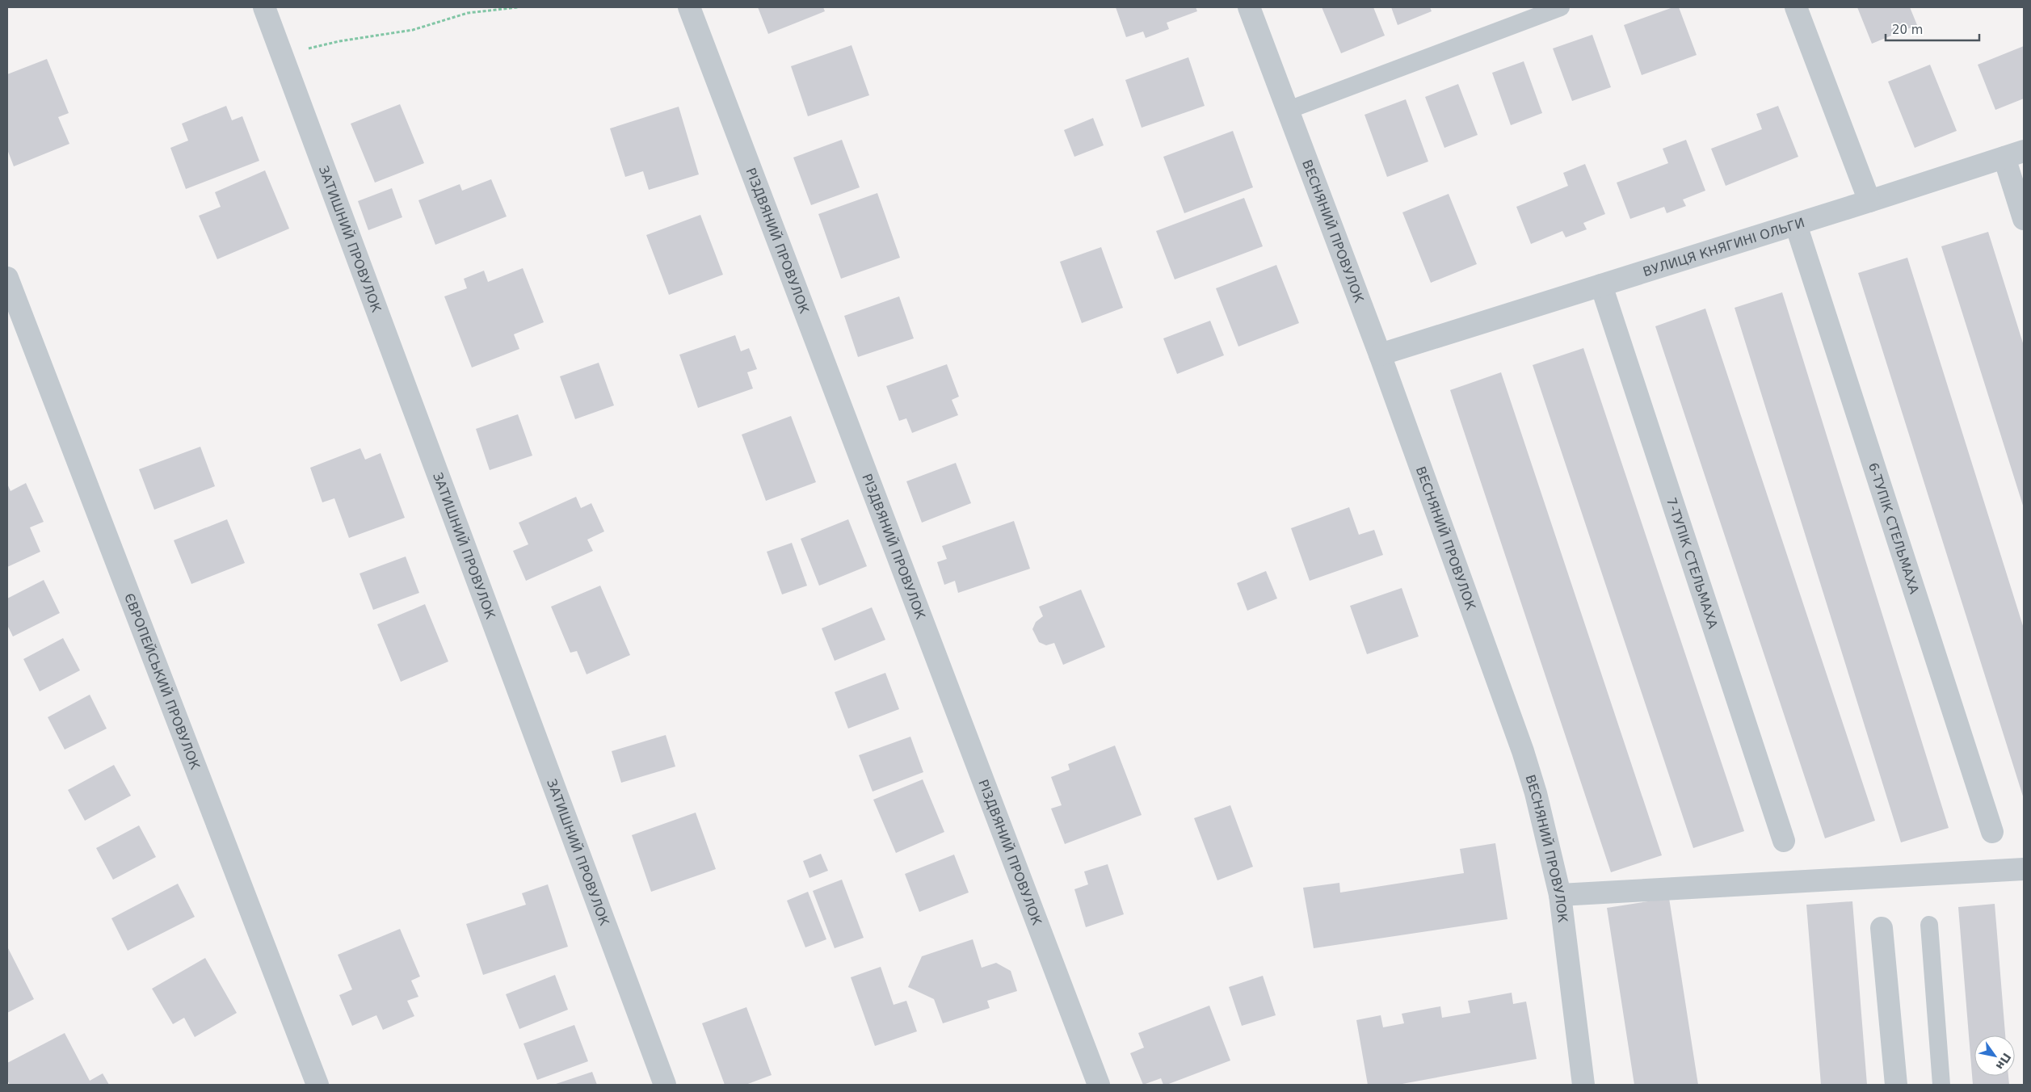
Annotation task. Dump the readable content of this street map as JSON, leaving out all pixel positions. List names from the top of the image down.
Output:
{
  "streets": {
    "street": [
      "ВЕСНЯНИЙ ПРОВУЛОК",
      "ЗАТИШНИЙ ПРОВУЛОК",
      "РІЗДВЯНИЙ ПРОВУЛОК",
      "ВУЛИЦЯ КНЯГИНІ ОЛЬГИ",
      "6-ТУПІК СТЕЛЬМАХА",
      "7-ТУПІК СТЕЛЬМАХА",
      "ЄВРОПЕЙСЬКИЙ ПРОВУЛОК"
    ]
  },
  "crossings": [
    ["ВЕСНЯНИЙ ПРОВУЛОК", "ВУЛИЦЯ КНЯГИНІ ОЛЬГИ"],
    ["ВУЛИЦЯ КНЯГИНІ ОЛЬГИ", "6-ТУПІК СТЕЛЬМАХА"],
    ["ВУЛИЦЯ КНЯГИНІ ОЛЬГИ", "7-ТУПІК СТЕЛЬМАХА"]
  ],
  "scale_bar": "20 m",
  "north": "bottom right"
}
